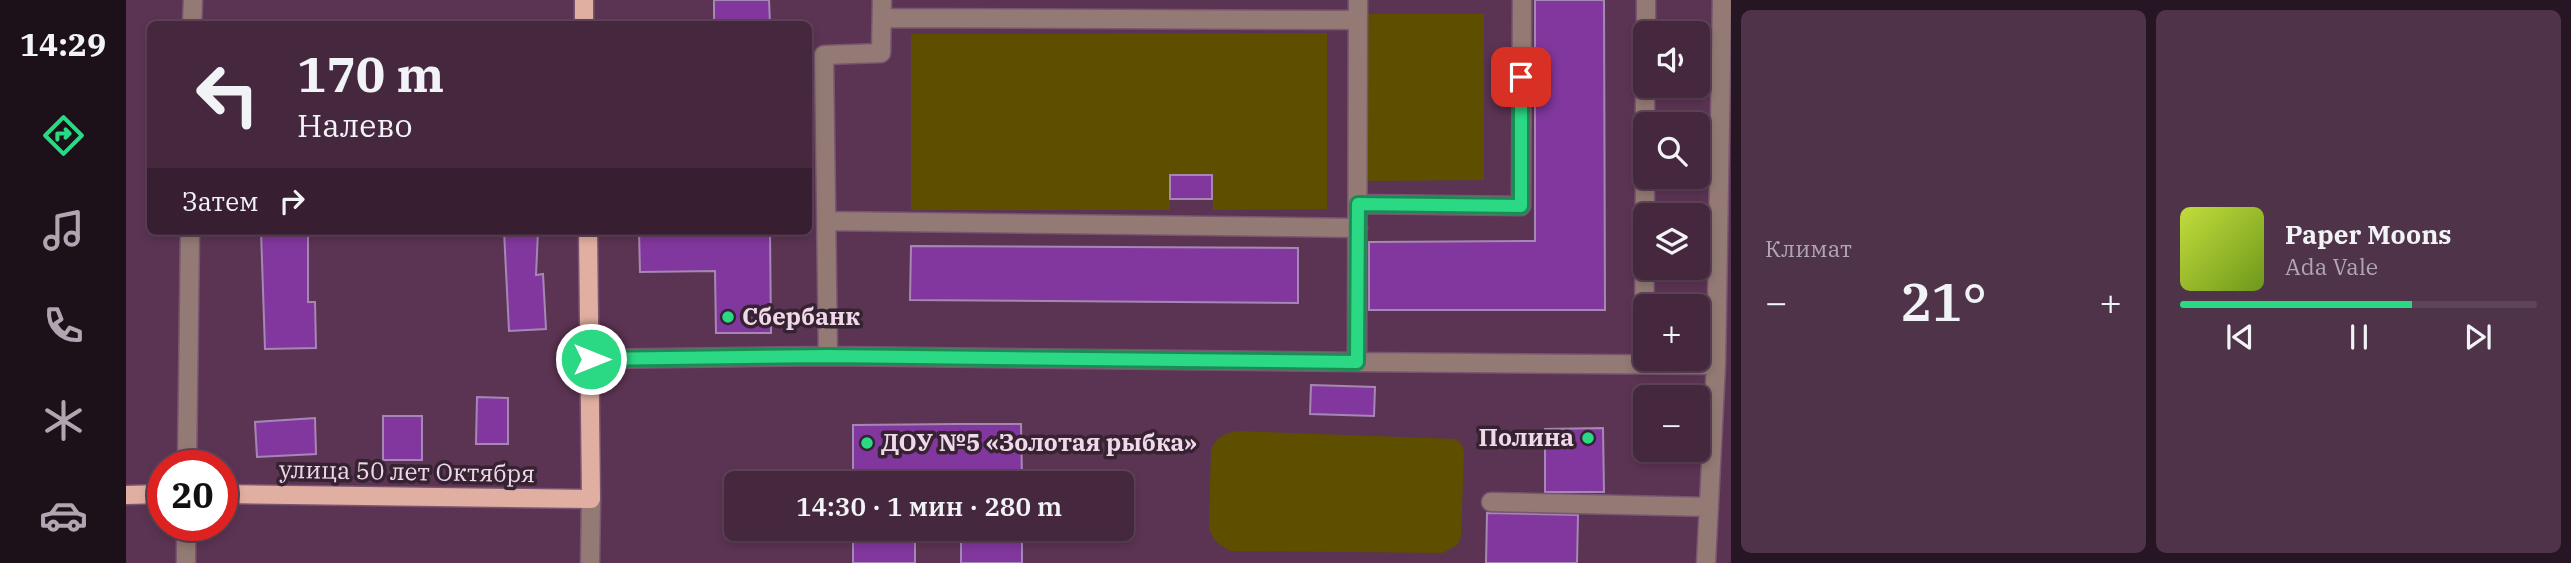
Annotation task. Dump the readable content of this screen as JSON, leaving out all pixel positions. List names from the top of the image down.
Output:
{
  "streets": {
    "main road": ["улица 50 лет Октября"]
  },
  "places": ["Сбербанк", "Полина", "ДОУ №5 «Золотая рыбка»"],
  "page": {
    "tabs": "14:29",
    "tile": "Климат",
    "map_buttons": ["+", "−"],
    "turn": ["170 m", "Налево"],
    "then": "Затем",
    "song": ["Paper Moons", "Ada Vale"],
    "heat": ["−", "21°", "+"],
    "limit": "20",
    "trip": "14:30 · 1 мин · 280 m"
  }
}
